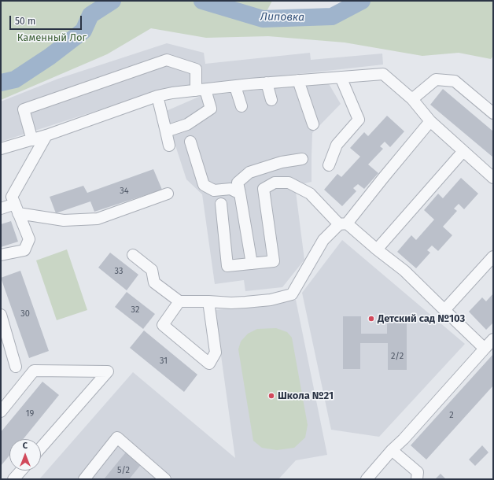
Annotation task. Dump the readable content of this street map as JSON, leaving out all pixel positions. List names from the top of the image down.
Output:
{
  "water": ["Липовка"],
  "parks": ["Каменный Лог"],
  "places": ["Детский сад №103", "Школа №21"],
  "house_numbers": [
    "34",
    "33",
    "32",
    "30",
    "2/2",
    "31",
    "19",
    "2",
    "5/2"
  ],
  "scale_bar": "50 m",
  "north": "top"
}
